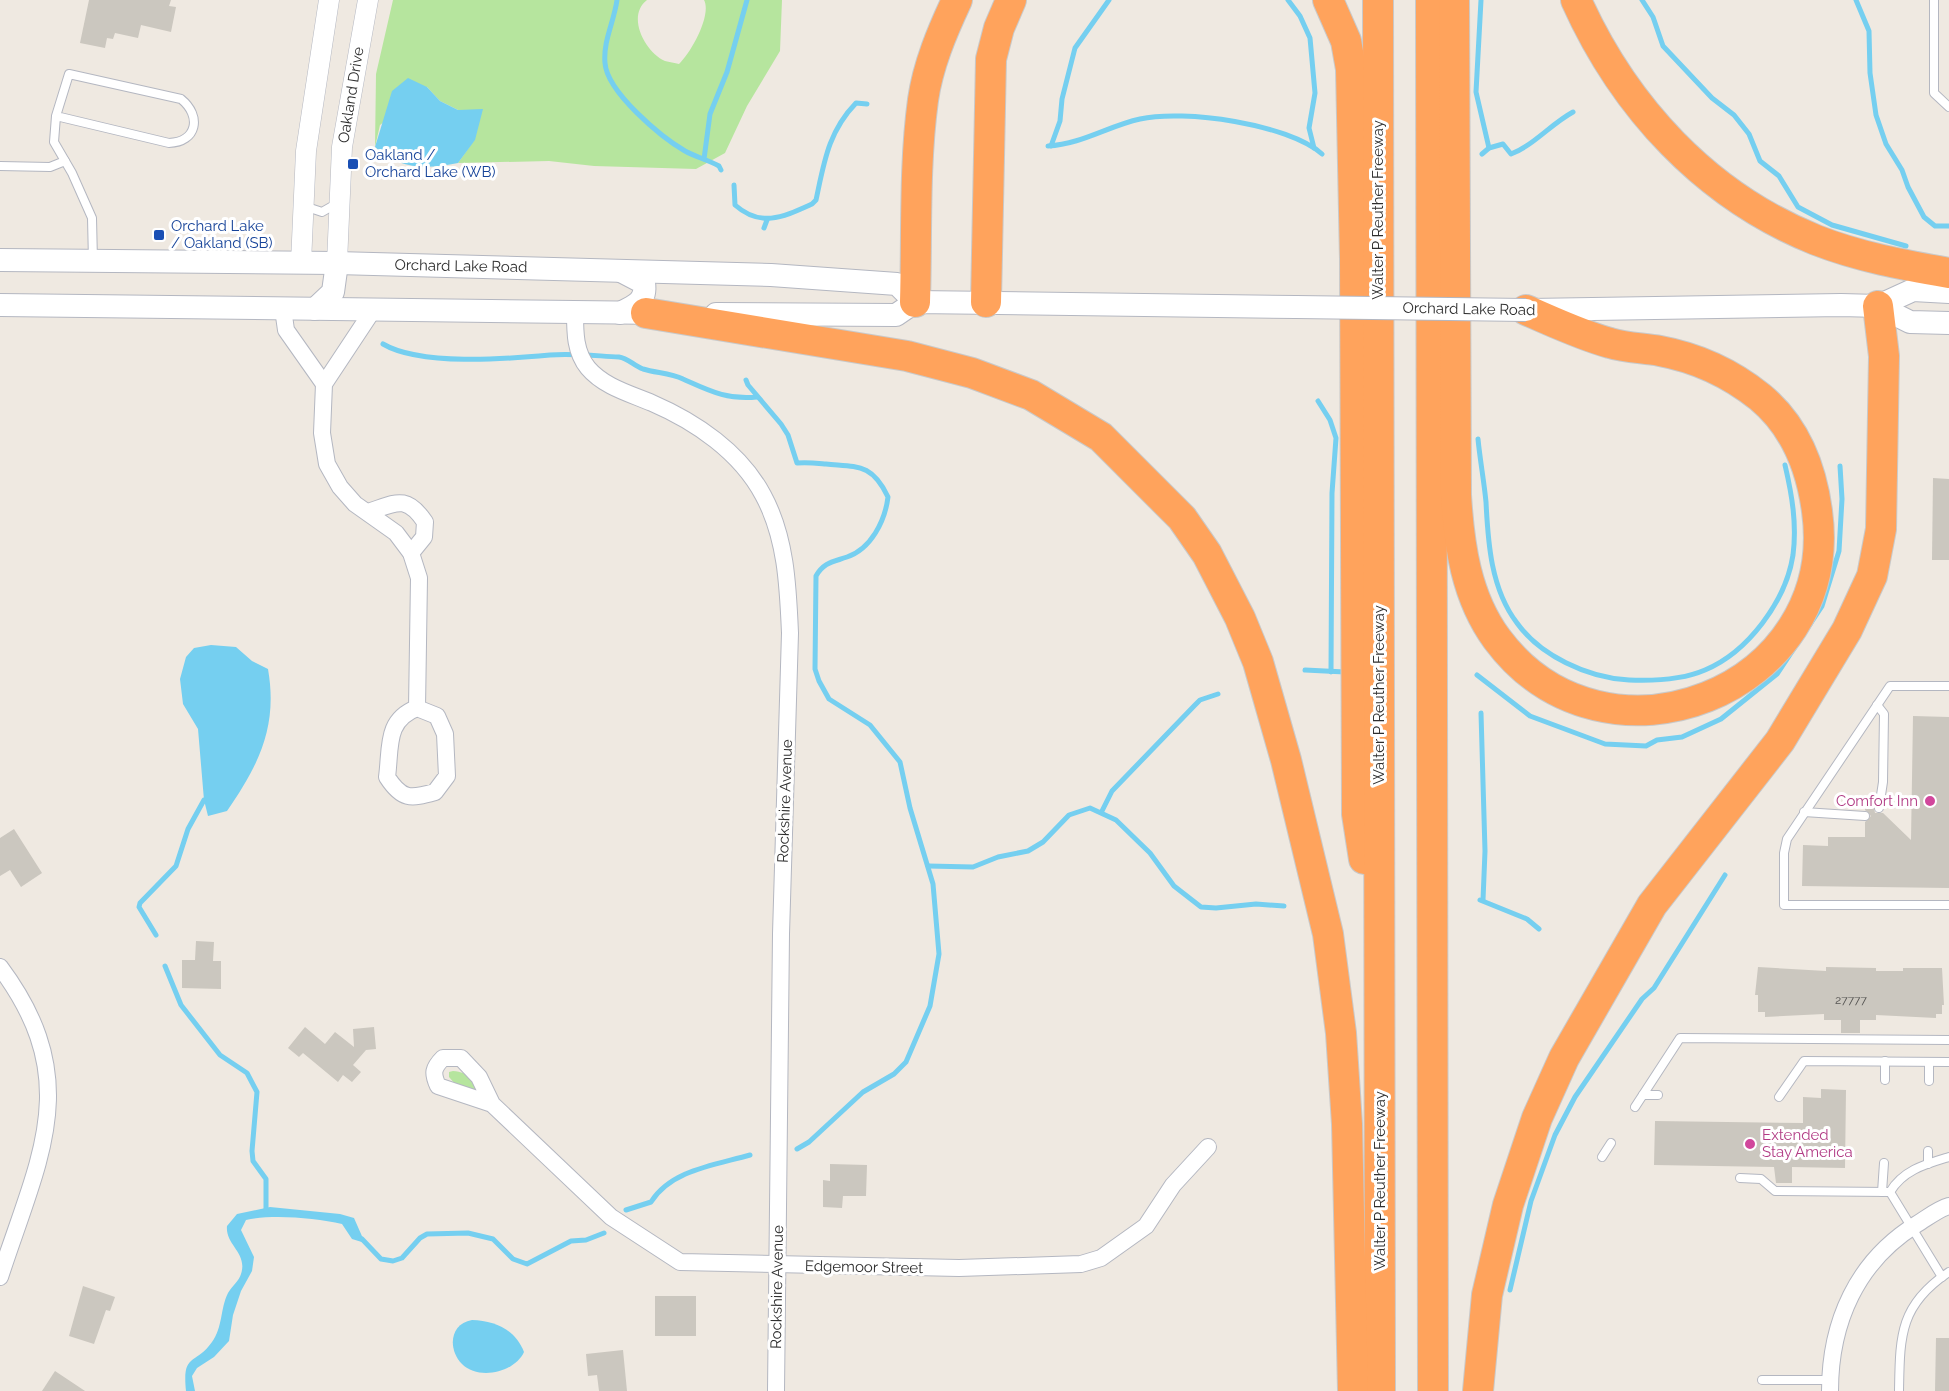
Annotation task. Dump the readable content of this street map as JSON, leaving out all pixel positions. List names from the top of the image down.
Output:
{
  "streets": {
    "highway": ["Walter P Reuther Freeway"],
    "main road": ["Orchard Lake Road"],
    "street": ["Oakland Drive", "Rockshire Avenue", "Edgemoor Street"]
  },
  "crossings": [
    ["Oakland Drive", "Orchard Lake Road"],
    ["Orchard Lake Road", "Rockshire Avenue"],
    ["Rockshire Avenue", "Edgemoor Street"]
  ],
  "places": {
    "transit": ["Oakland / Orchard Lake (WB)", "Orchard Lake / Oakland (SB)"],
    "other": ["Comfort Inn", "Extended Stay America"]
  },
  "house_numbers": ["27777"]
}
